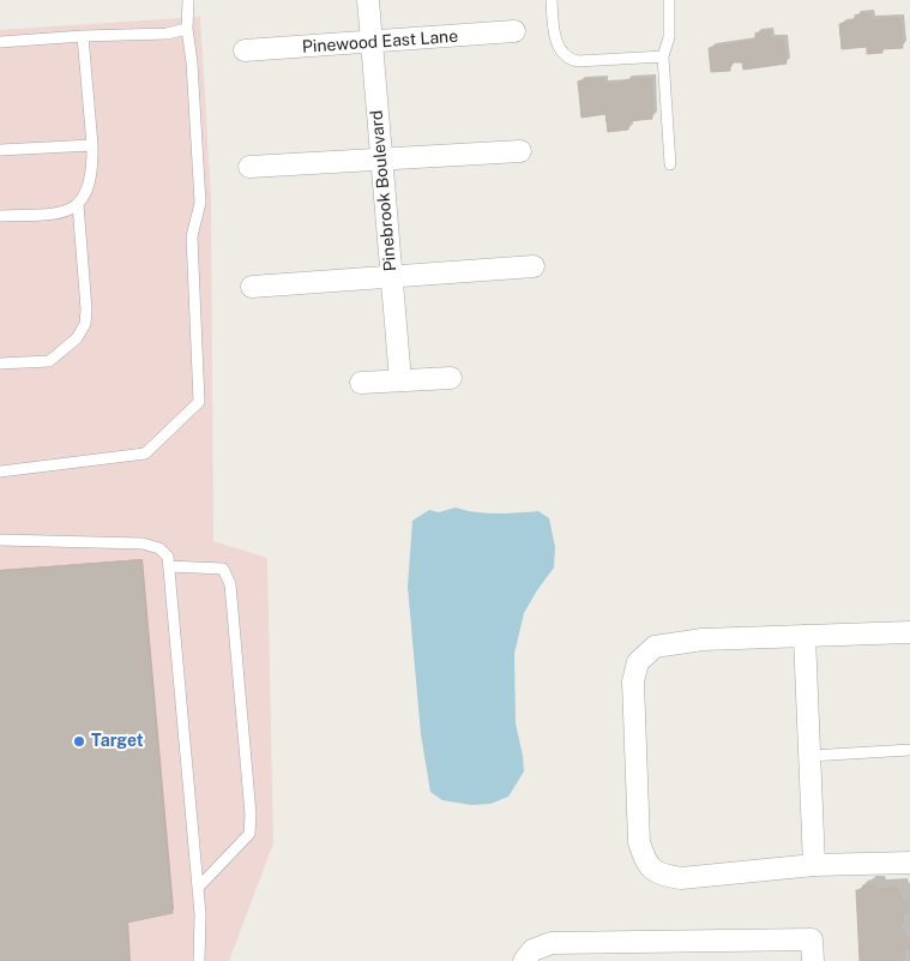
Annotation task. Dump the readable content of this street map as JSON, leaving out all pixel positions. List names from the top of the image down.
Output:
{
  "streets": {
    "street": ["Pinewood East Lane", "Pinebrook Boulevard"]
  },
  "crossings": [
    ["Pinewood East Lane", "Pinebrook Boulevard"]
  ],
  "places": ["Target"]
}
